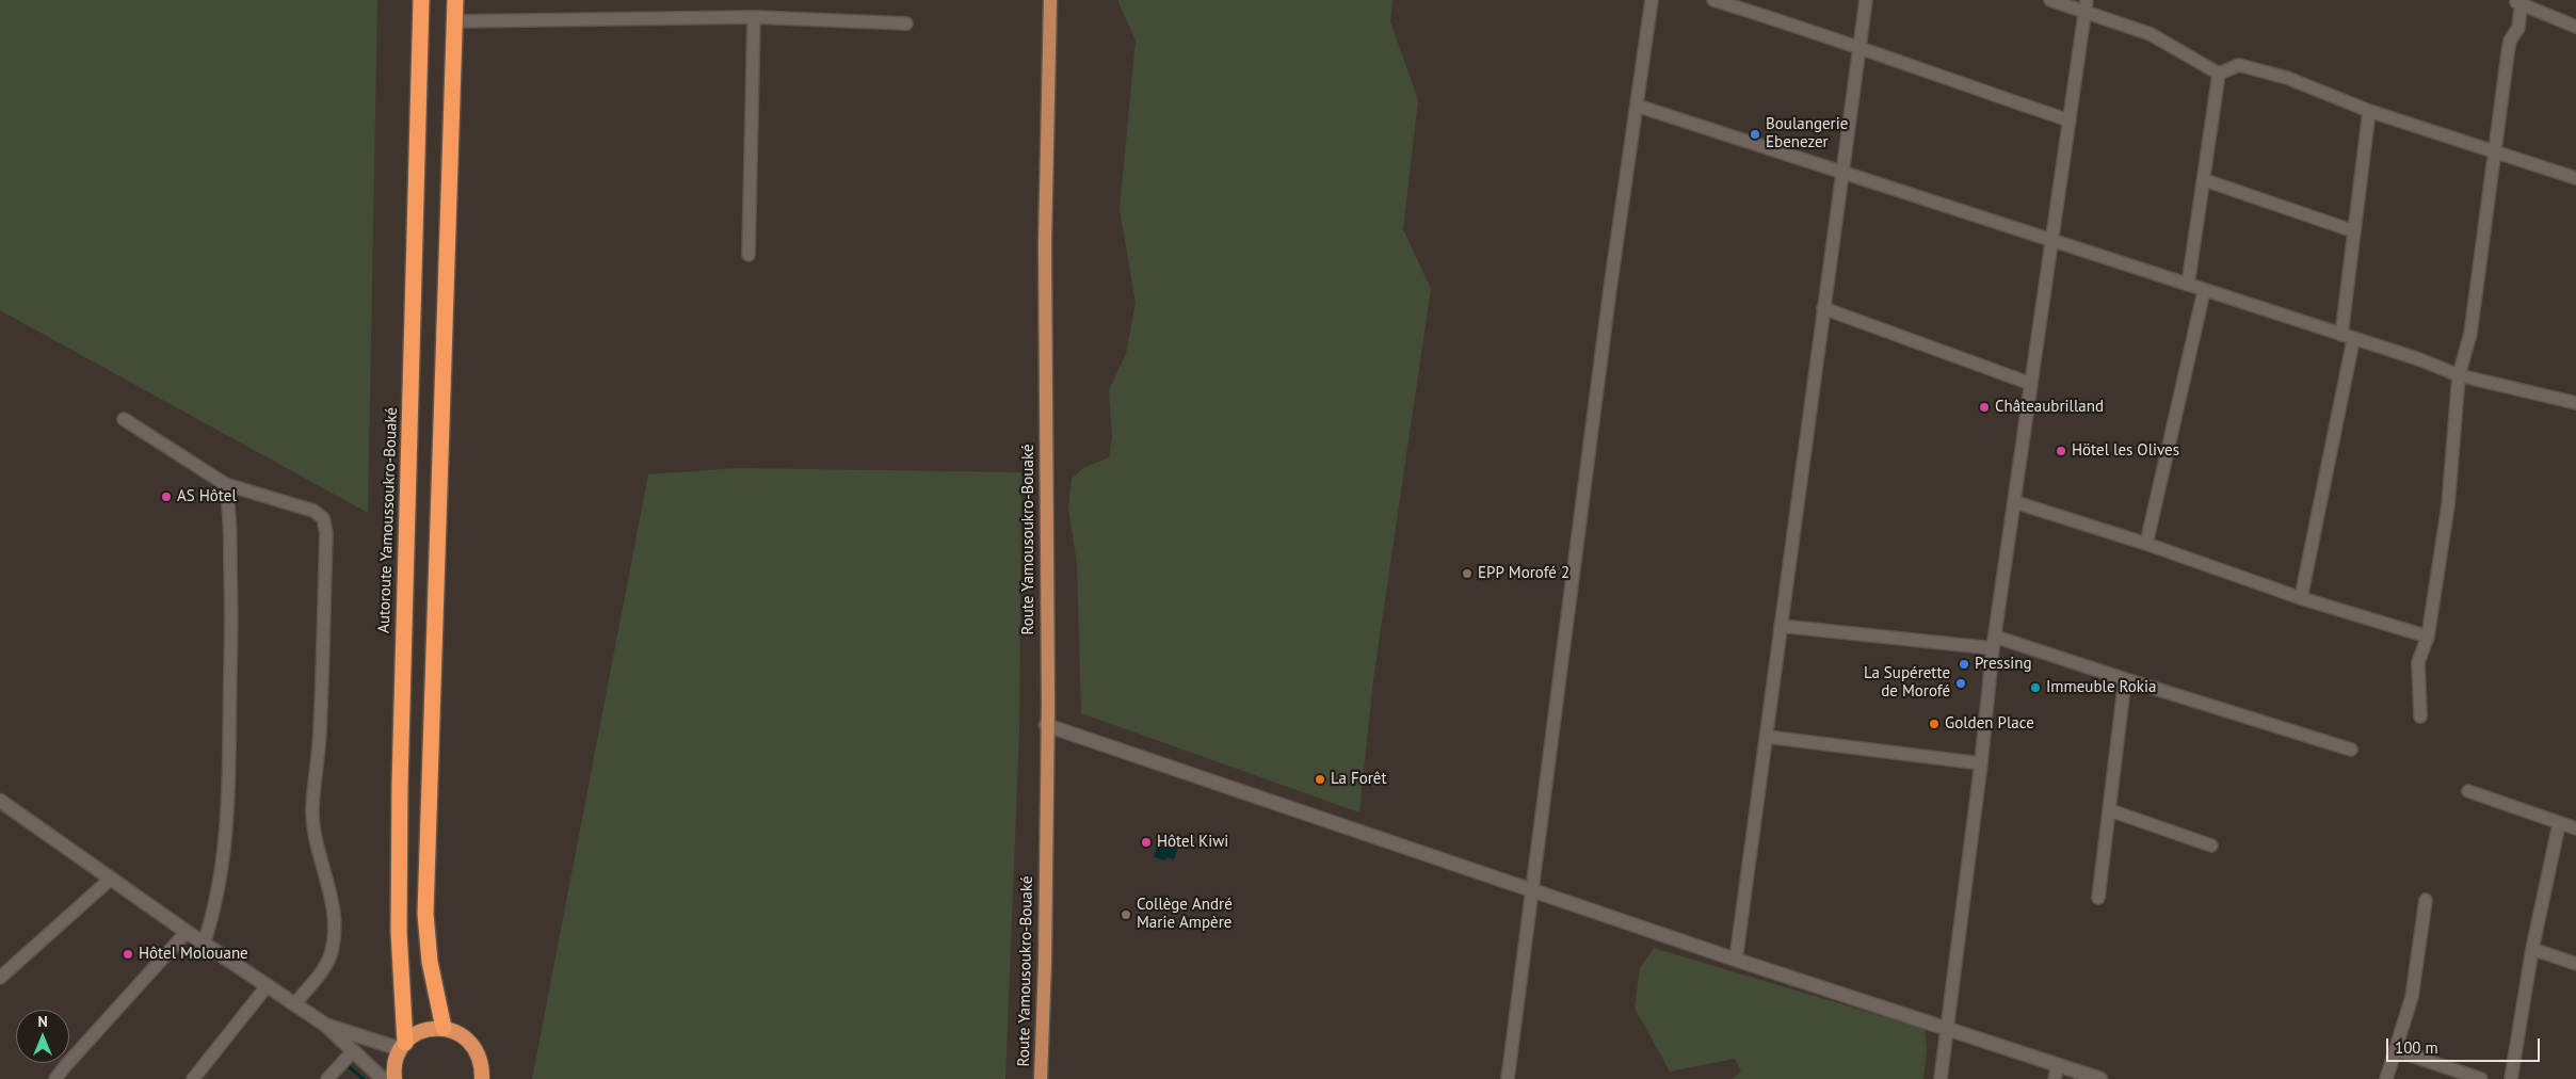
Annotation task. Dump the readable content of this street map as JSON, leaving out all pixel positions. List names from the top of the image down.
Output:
{
  "streets": {
    "highway": ["Autoroute Yamoussoukro-Bouaké"],
    "main road": ["Route Yamousoukro-Bouaké"]
  },
  "places": [
    "Boulangerie Ebenezer",
    "Châteaubrilland",
    "Hötel les Olives",
    "AS Hôtel",
    "EPP Morofé 2",
    "Pressing",
    "La Supérette de Morofé",
    "Immeuble Rokia",
    "Golden Place",
    "La Forêt",
    "Hôtel Kiwi",
    "Collège André Marie Ampère",
    "Hôtel Molouane"
  ],
  "scale_bar": "100 m",
  "north": "top"
}
